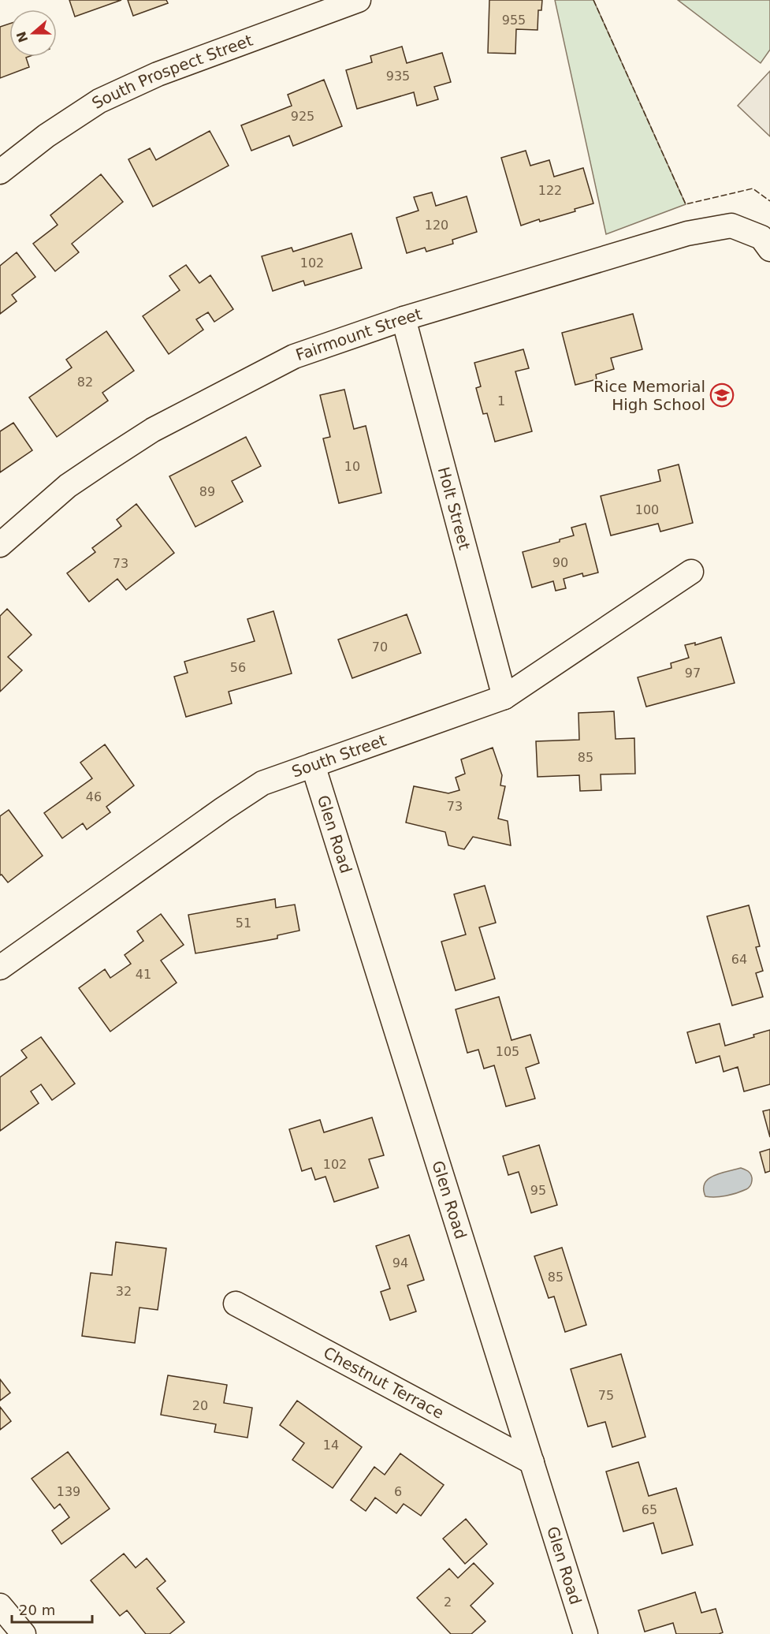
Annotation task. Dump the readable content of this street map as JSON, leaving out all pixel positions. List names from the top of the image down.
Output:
{
  "streets": {
    "street": [
      "South Prospect Street",
      "Fairmount Street",
      "Holt Street",
      "South Street",
      "Glen Road",
      "Chestnut Terrace"
    ]
  },
  "crossings": [
    ["Fairmount Street", "Holt Street"],
    ["Holt Street", "South Street"],
    ["South Street", "Glen Road"],
    ["Glen Road", "Chestnut Terrace"]
  ],
  "places": {
    "school or university": ["Rice Memorial High School"]
  },
  "house_numbers": [
    "955",
    "935",
    "925",
    "122",
    "120",
    "102",
    "82",
    "1",
    "10",
    "89",
    "100",
    "90",
    "73",
    "70",
    "56",
    "97",
    "85",
    "46",
    "73",
    "51",
    "64",
    "41",
    "105",
    "102",
    "95",
    "94",
    "85",
    "32",
    "75",
    "20",
    "14",
    "139",
    "6",
    "65",
    "2"
  ],
  "scale_bar": "20 m",
  "north": "left"
}
